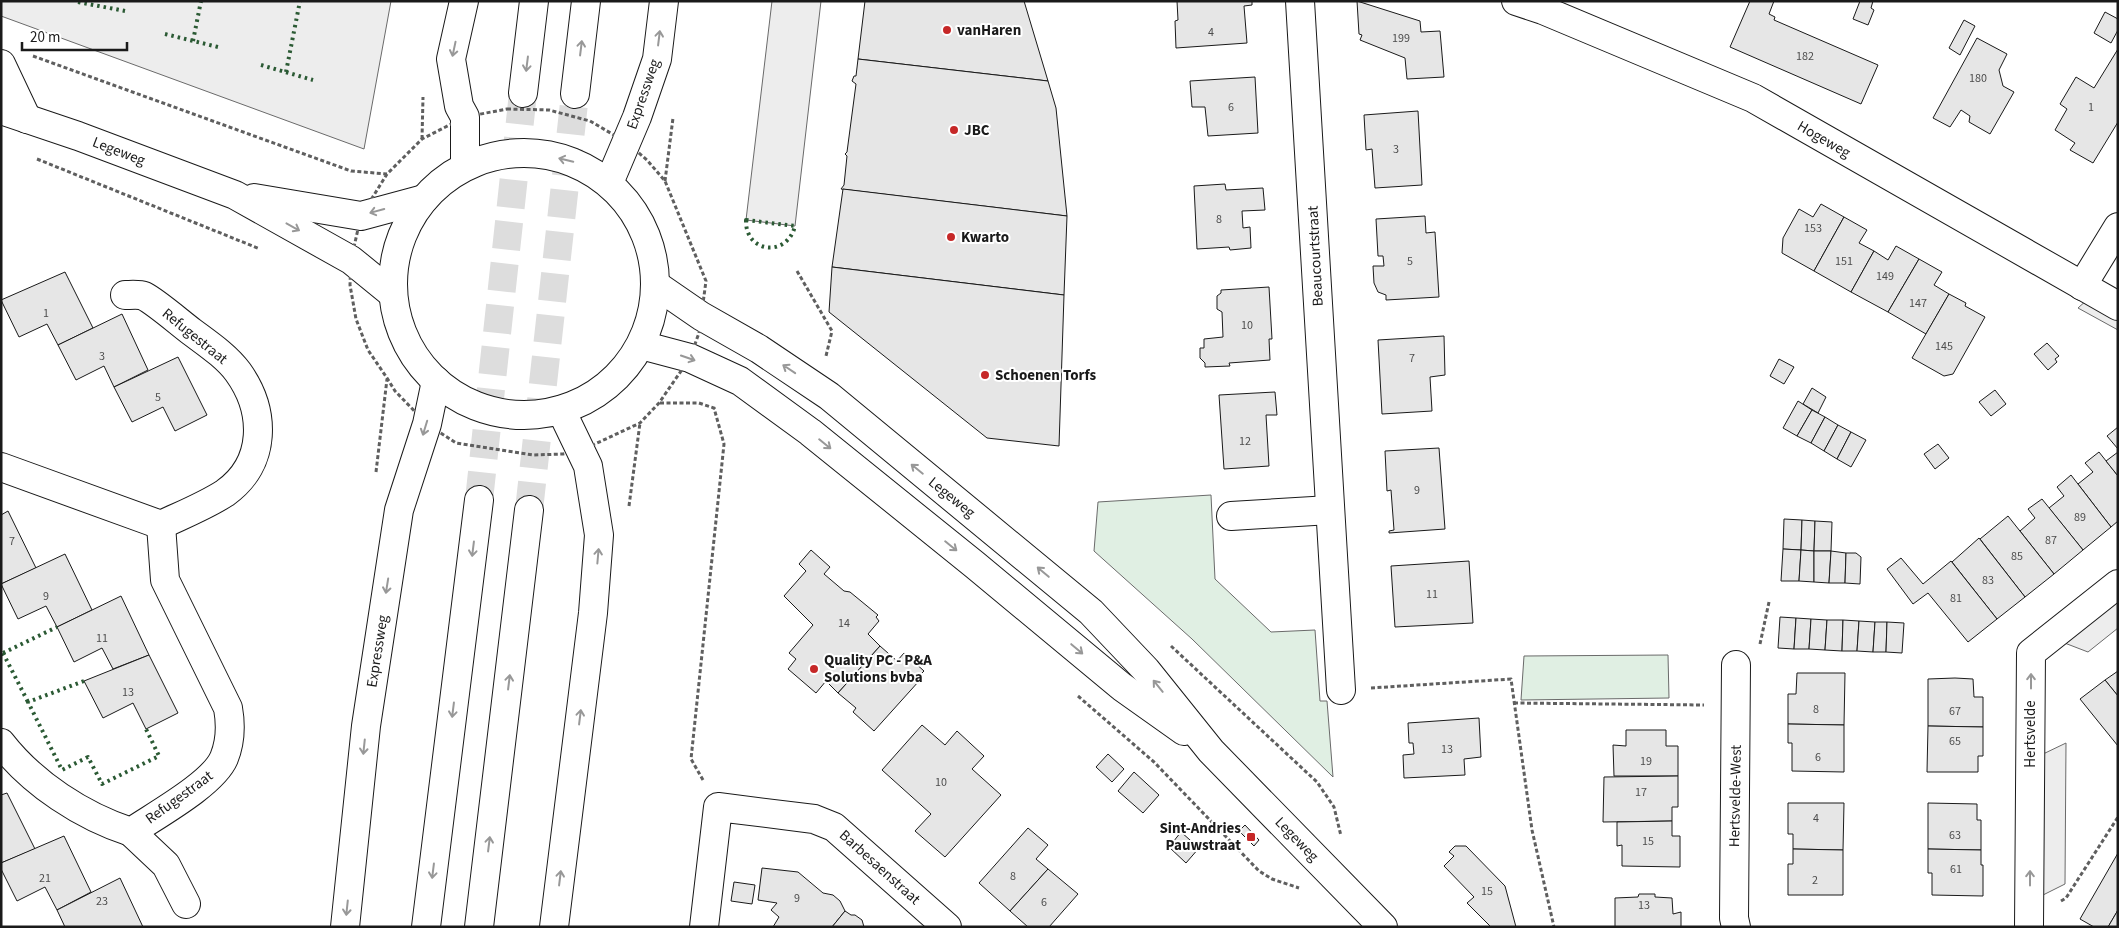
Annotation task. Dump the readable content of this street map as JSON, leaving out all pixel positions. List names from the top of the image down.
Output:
{
  "streets": {
    "main road": [
      "Expressweg",
      "Hogeweg",
      "Legeweg",
      "Beaucourtstraat",
      "Refugestraat",
      "Hertsvelde",
      "Hertsvelde-West",
      "Barbesaenstraat"
    ]
  },
  "one_way": ["Hertsvelde"],
  "places": {
    "other": [
      "vanHaren",
      "JBC",
      "Kwarto",
      "Schoenen Torfs",
      "Quality PC - P&A Solutions bvba"
    ],
    "transit": ["Sint-Andries Pauwstraat"]
  },
  "house_numbers": [
    "4",
    "199",
    "182",
    "180",
    "6",
    "1",
    "3",
    "8",
    "153",
    "5",
    "151",
    "149",
    "147",
    "1",
    "10",
    "145",
    "3",
    "7",
    "5",
    "12",
    "9",
    "89",
    "87",
    "7",
    "85",
    "83",
    "11",
    "9",
    "81",
    "14",
    "11",
    "13",
    "8",
    "67",
    "65",
    "13",
    "6",
    "19",
    "10",
    "17",
    "4",
    "63",
    "15",
    "61",
    "8",
    "21",
    "2",
    "15",
    "9",
    "23",
    "6",
    "13"
  ],
  "scale_bar": "20 m"
}
